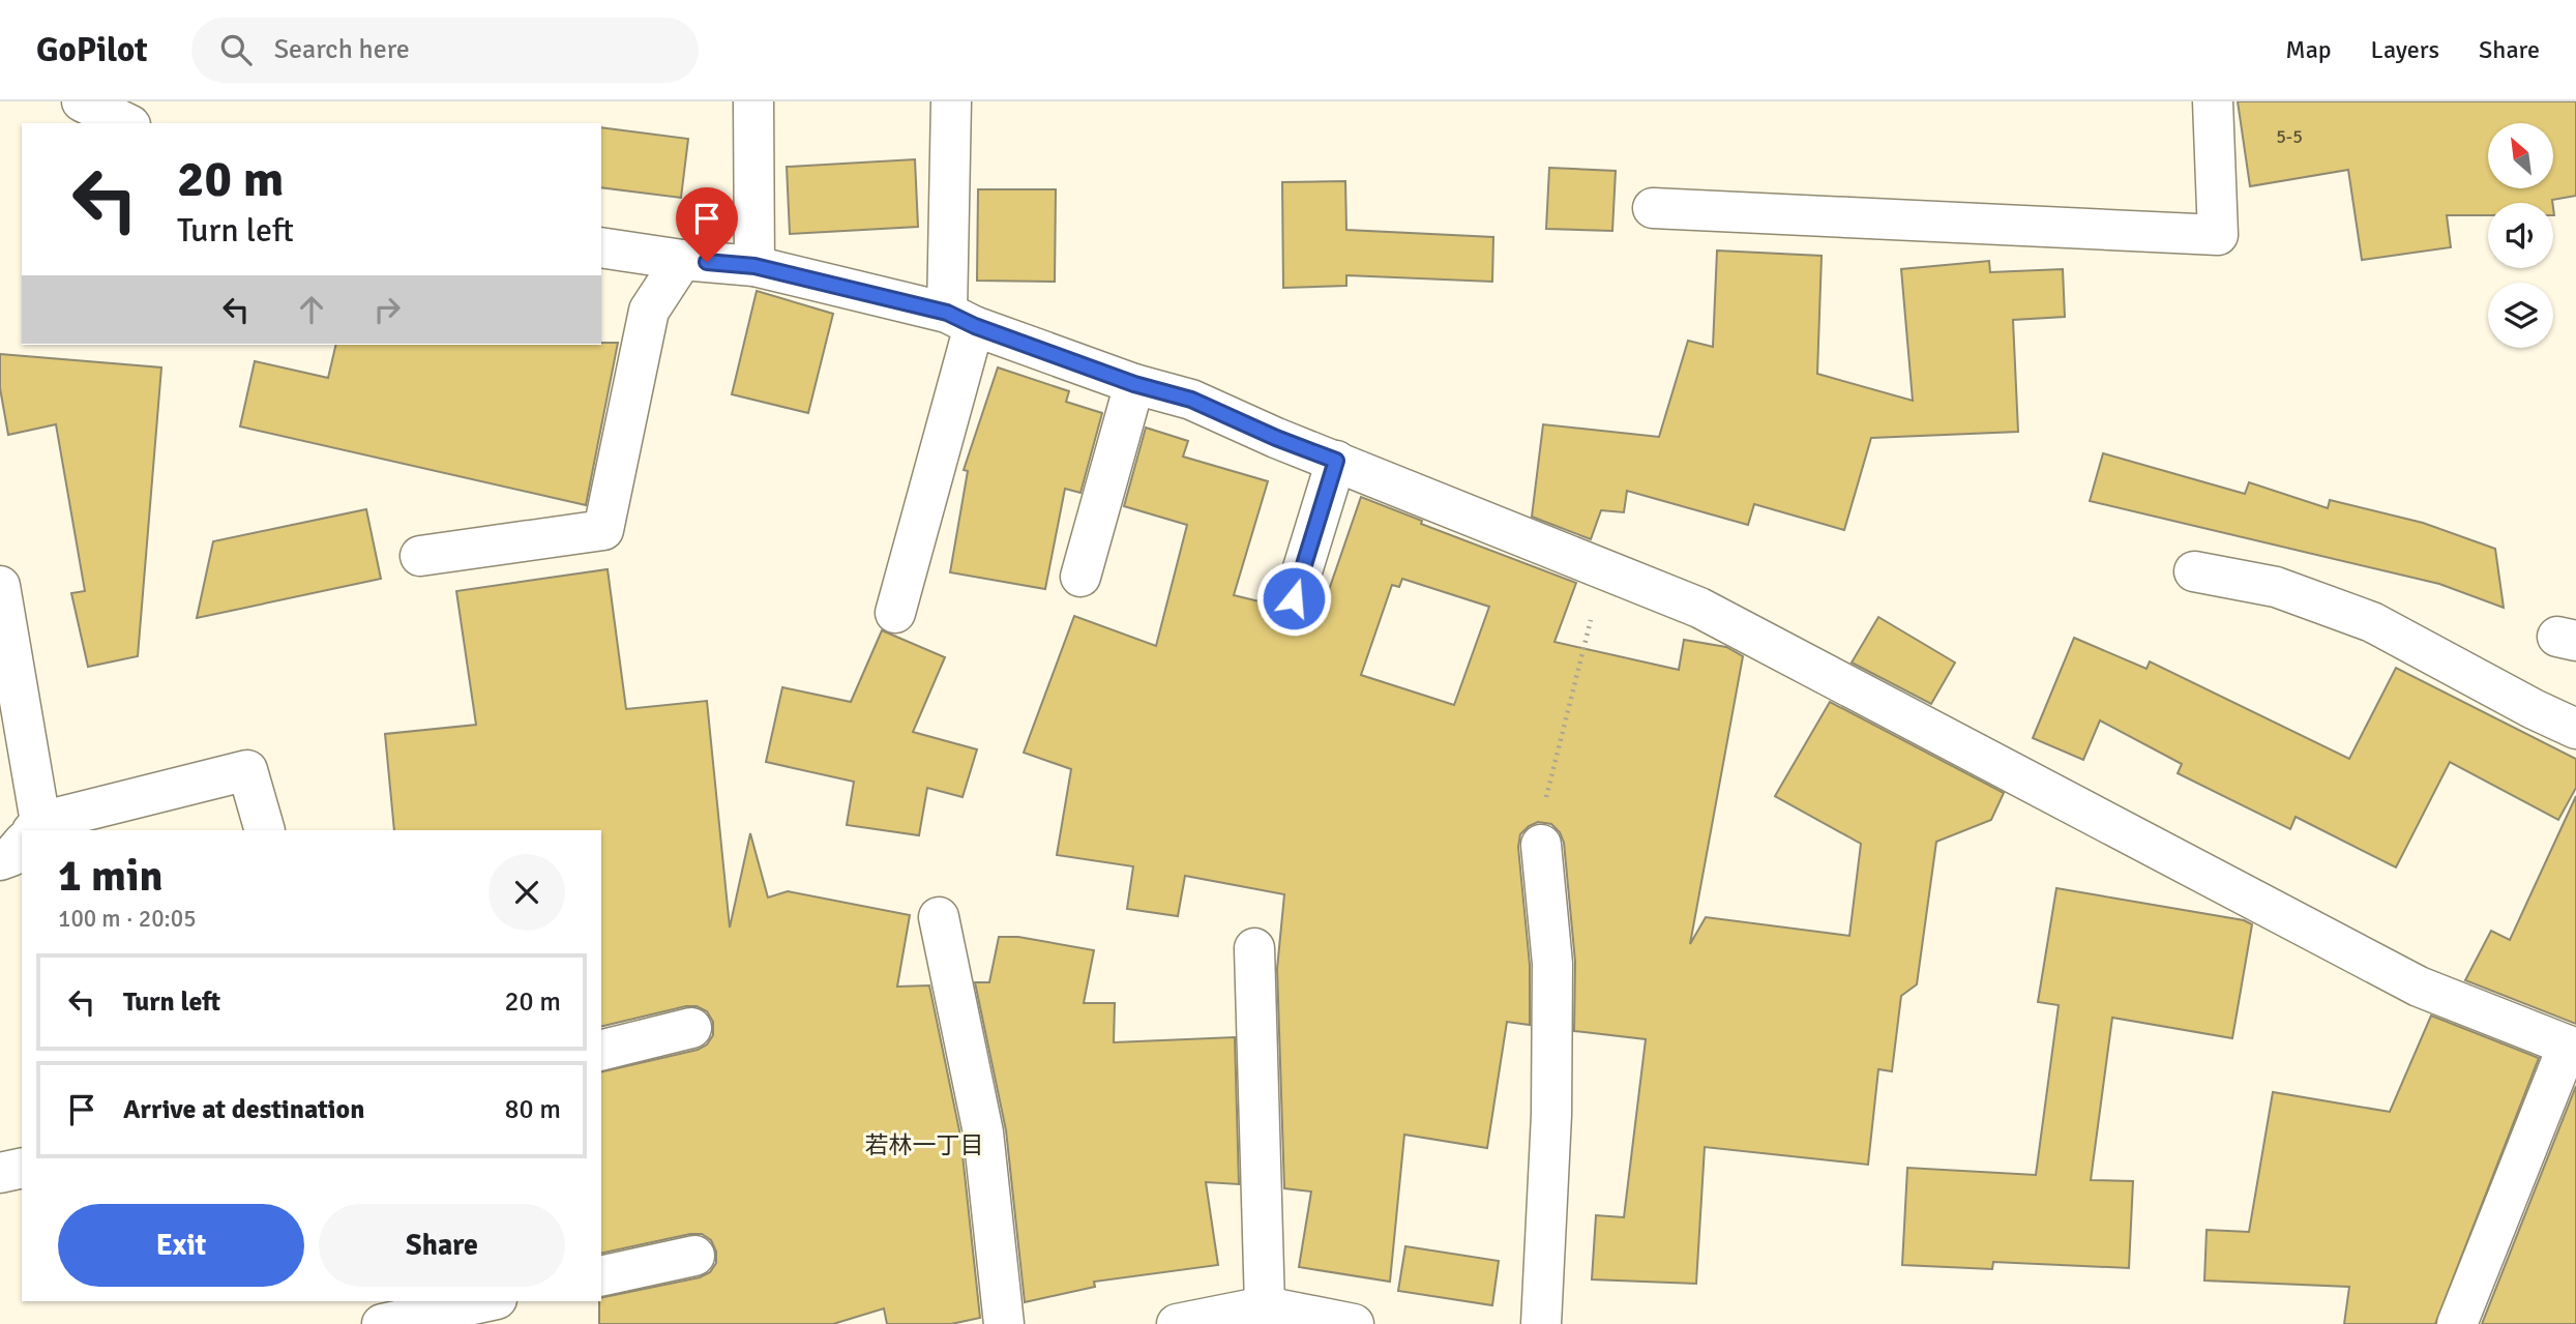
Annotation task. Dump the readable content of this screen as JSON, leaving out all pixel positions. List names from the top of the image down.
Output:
{
  "districts": ["若林一丁目"],
  "house_numbers": ["5-5"],
  "north": "top left",
  "page": {
    "header": "GoPilot",
    "search": "Search here",
    "nav": ["Map", "Layers", "Share"],
    "turn": ["20 m", "Turn left"],
    "heading": ["1 min", "100 m · 20:05"],
    "list": [
      {
        "name": "Turn left",
        "value": "20 m"
      },
      {
        "name": "Arrive at destination",
        "value": "80 m"
      }
    ],
    "buttons": ["Exit", "Share"]
  }
}
